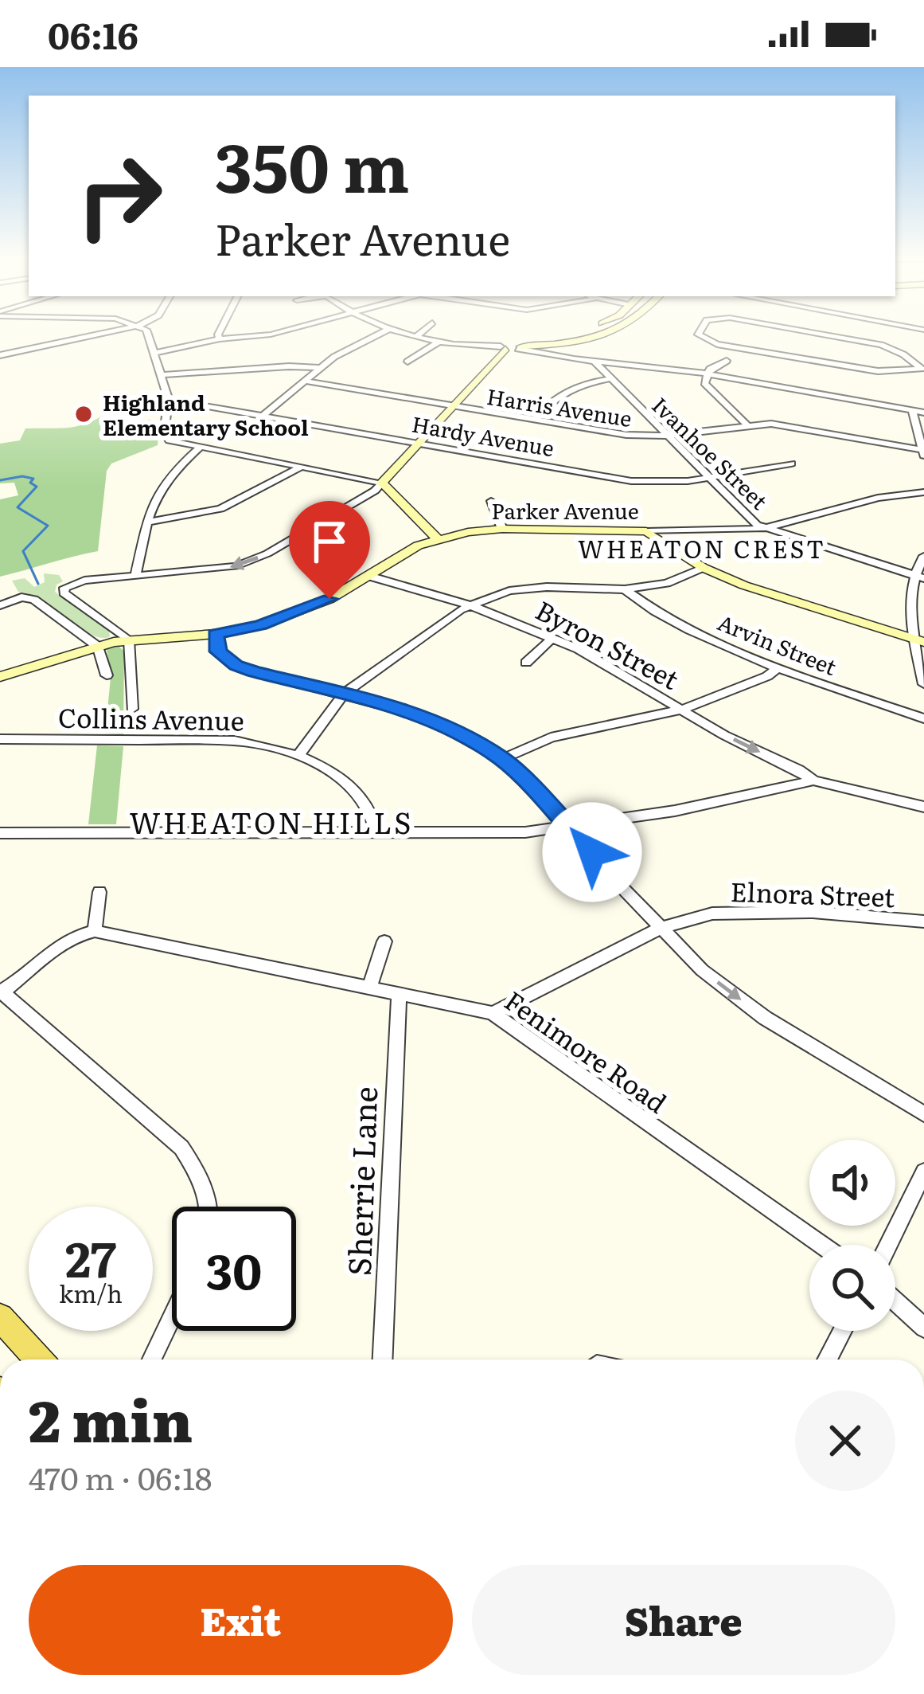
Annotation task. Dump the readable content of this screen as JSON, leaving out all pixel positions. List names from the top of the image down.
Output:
{
  "streets": {
    "street": [
      "Harris Avenue",
      "Hardy Avenue",
      "Ivanhoe Street",
      "Parker Avenue",
      "Byron Street",
      "Arvin Street",
      "Collins Avenue",
      "Elnora Street",
      "Fenimore Road",
      "Sherrie Lane"
    ]
  },
  "crossings": [
    ["Harris Avenue", "Ivanhoe Street"],
    ["Hardy Avenue", "Ivanhoe Street"],
    ["Ivanhoe Street", "Parker Avenue"],
    ["Parker Avenue", "Byron Street"],
    ["Elnora Street", "Fenimore Road"],
    ["Fenimore Road", "Sherrie Lane"]
  ],
  "districts": ["WHEATON CREST", "WHEATON HILLS"],
  "places": ["Highland Elementary School"],
  "page": {
    "status": "06:16",
    "turn": ["350 m", "Parker Avenue"],
    "speed": "27 km/h",
    "limit": "30",
    "heading": ["2 min", "470 m · 06:18"],
    "buttons": ["Exit", "Share"]
  }
}
